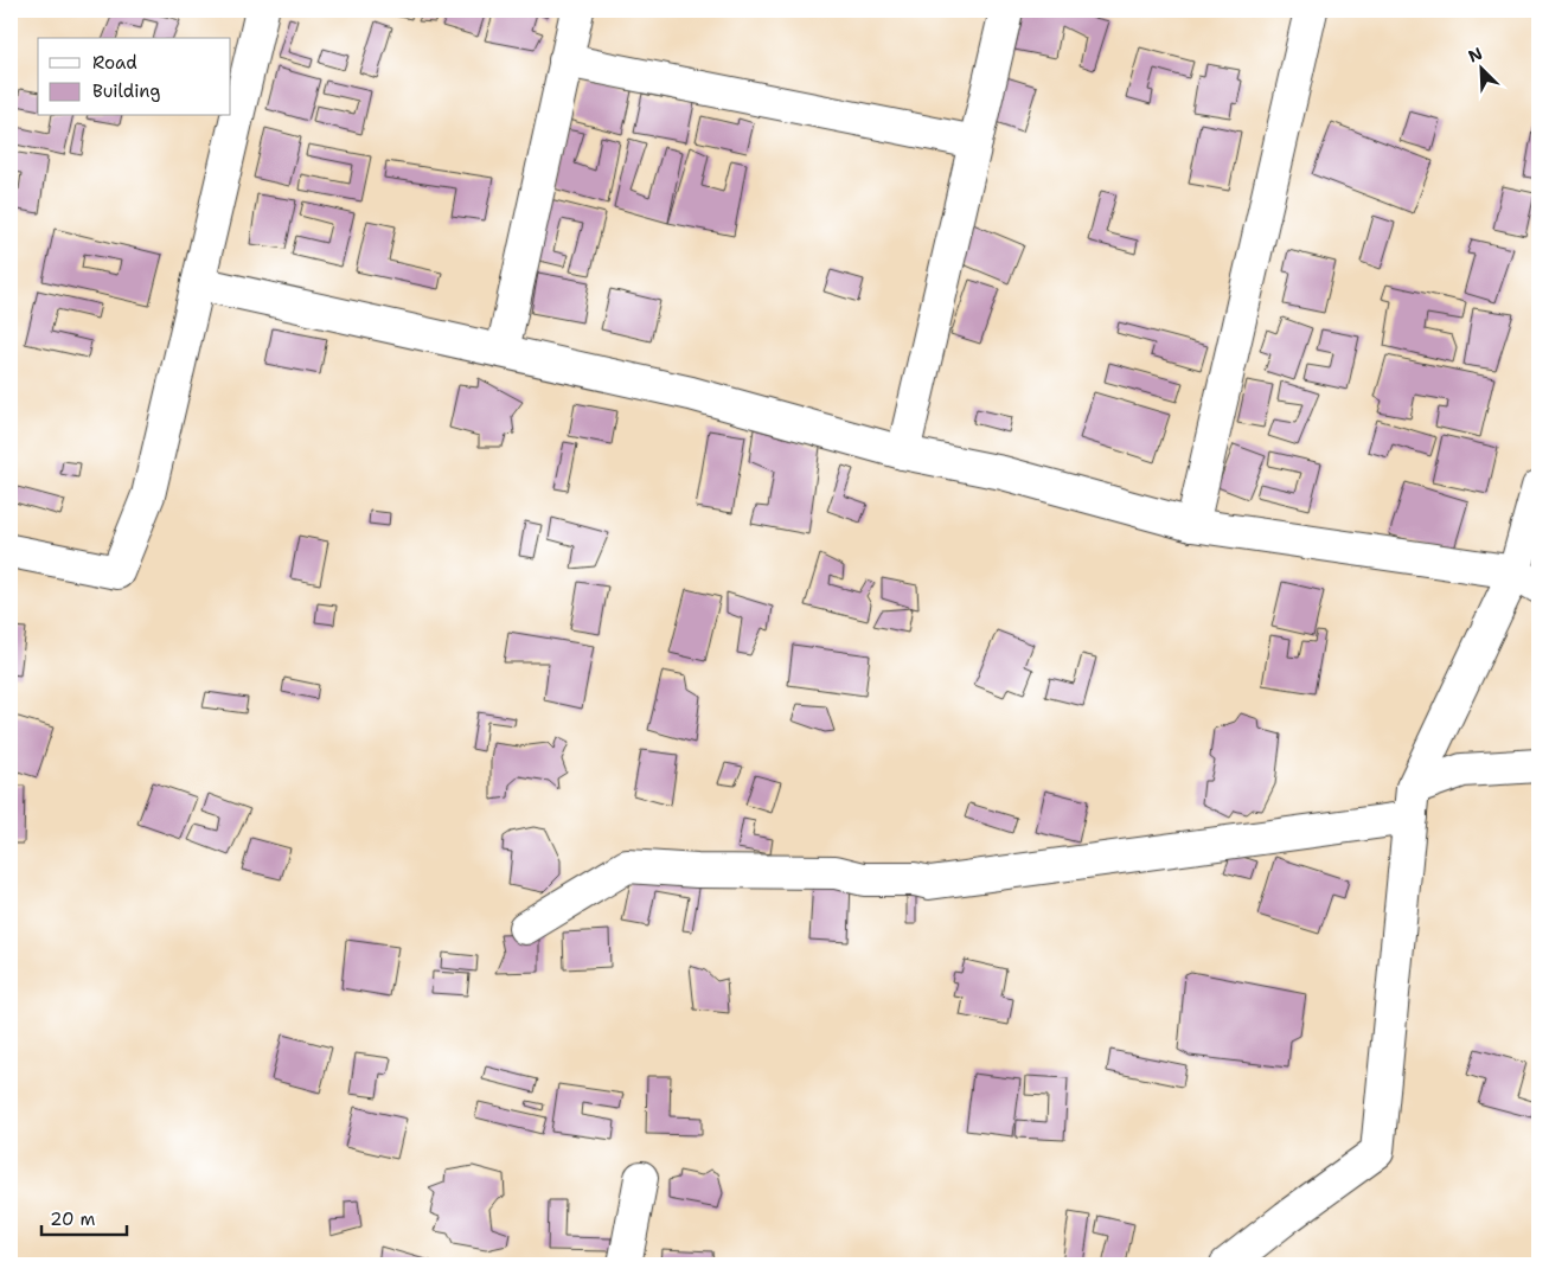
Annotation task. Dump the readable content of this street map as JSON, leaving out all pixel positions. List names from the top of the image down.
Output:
{
  "legend": ["Road", "Building"],
  "scale_bar": "20 m",
  "north": "top left"
}
